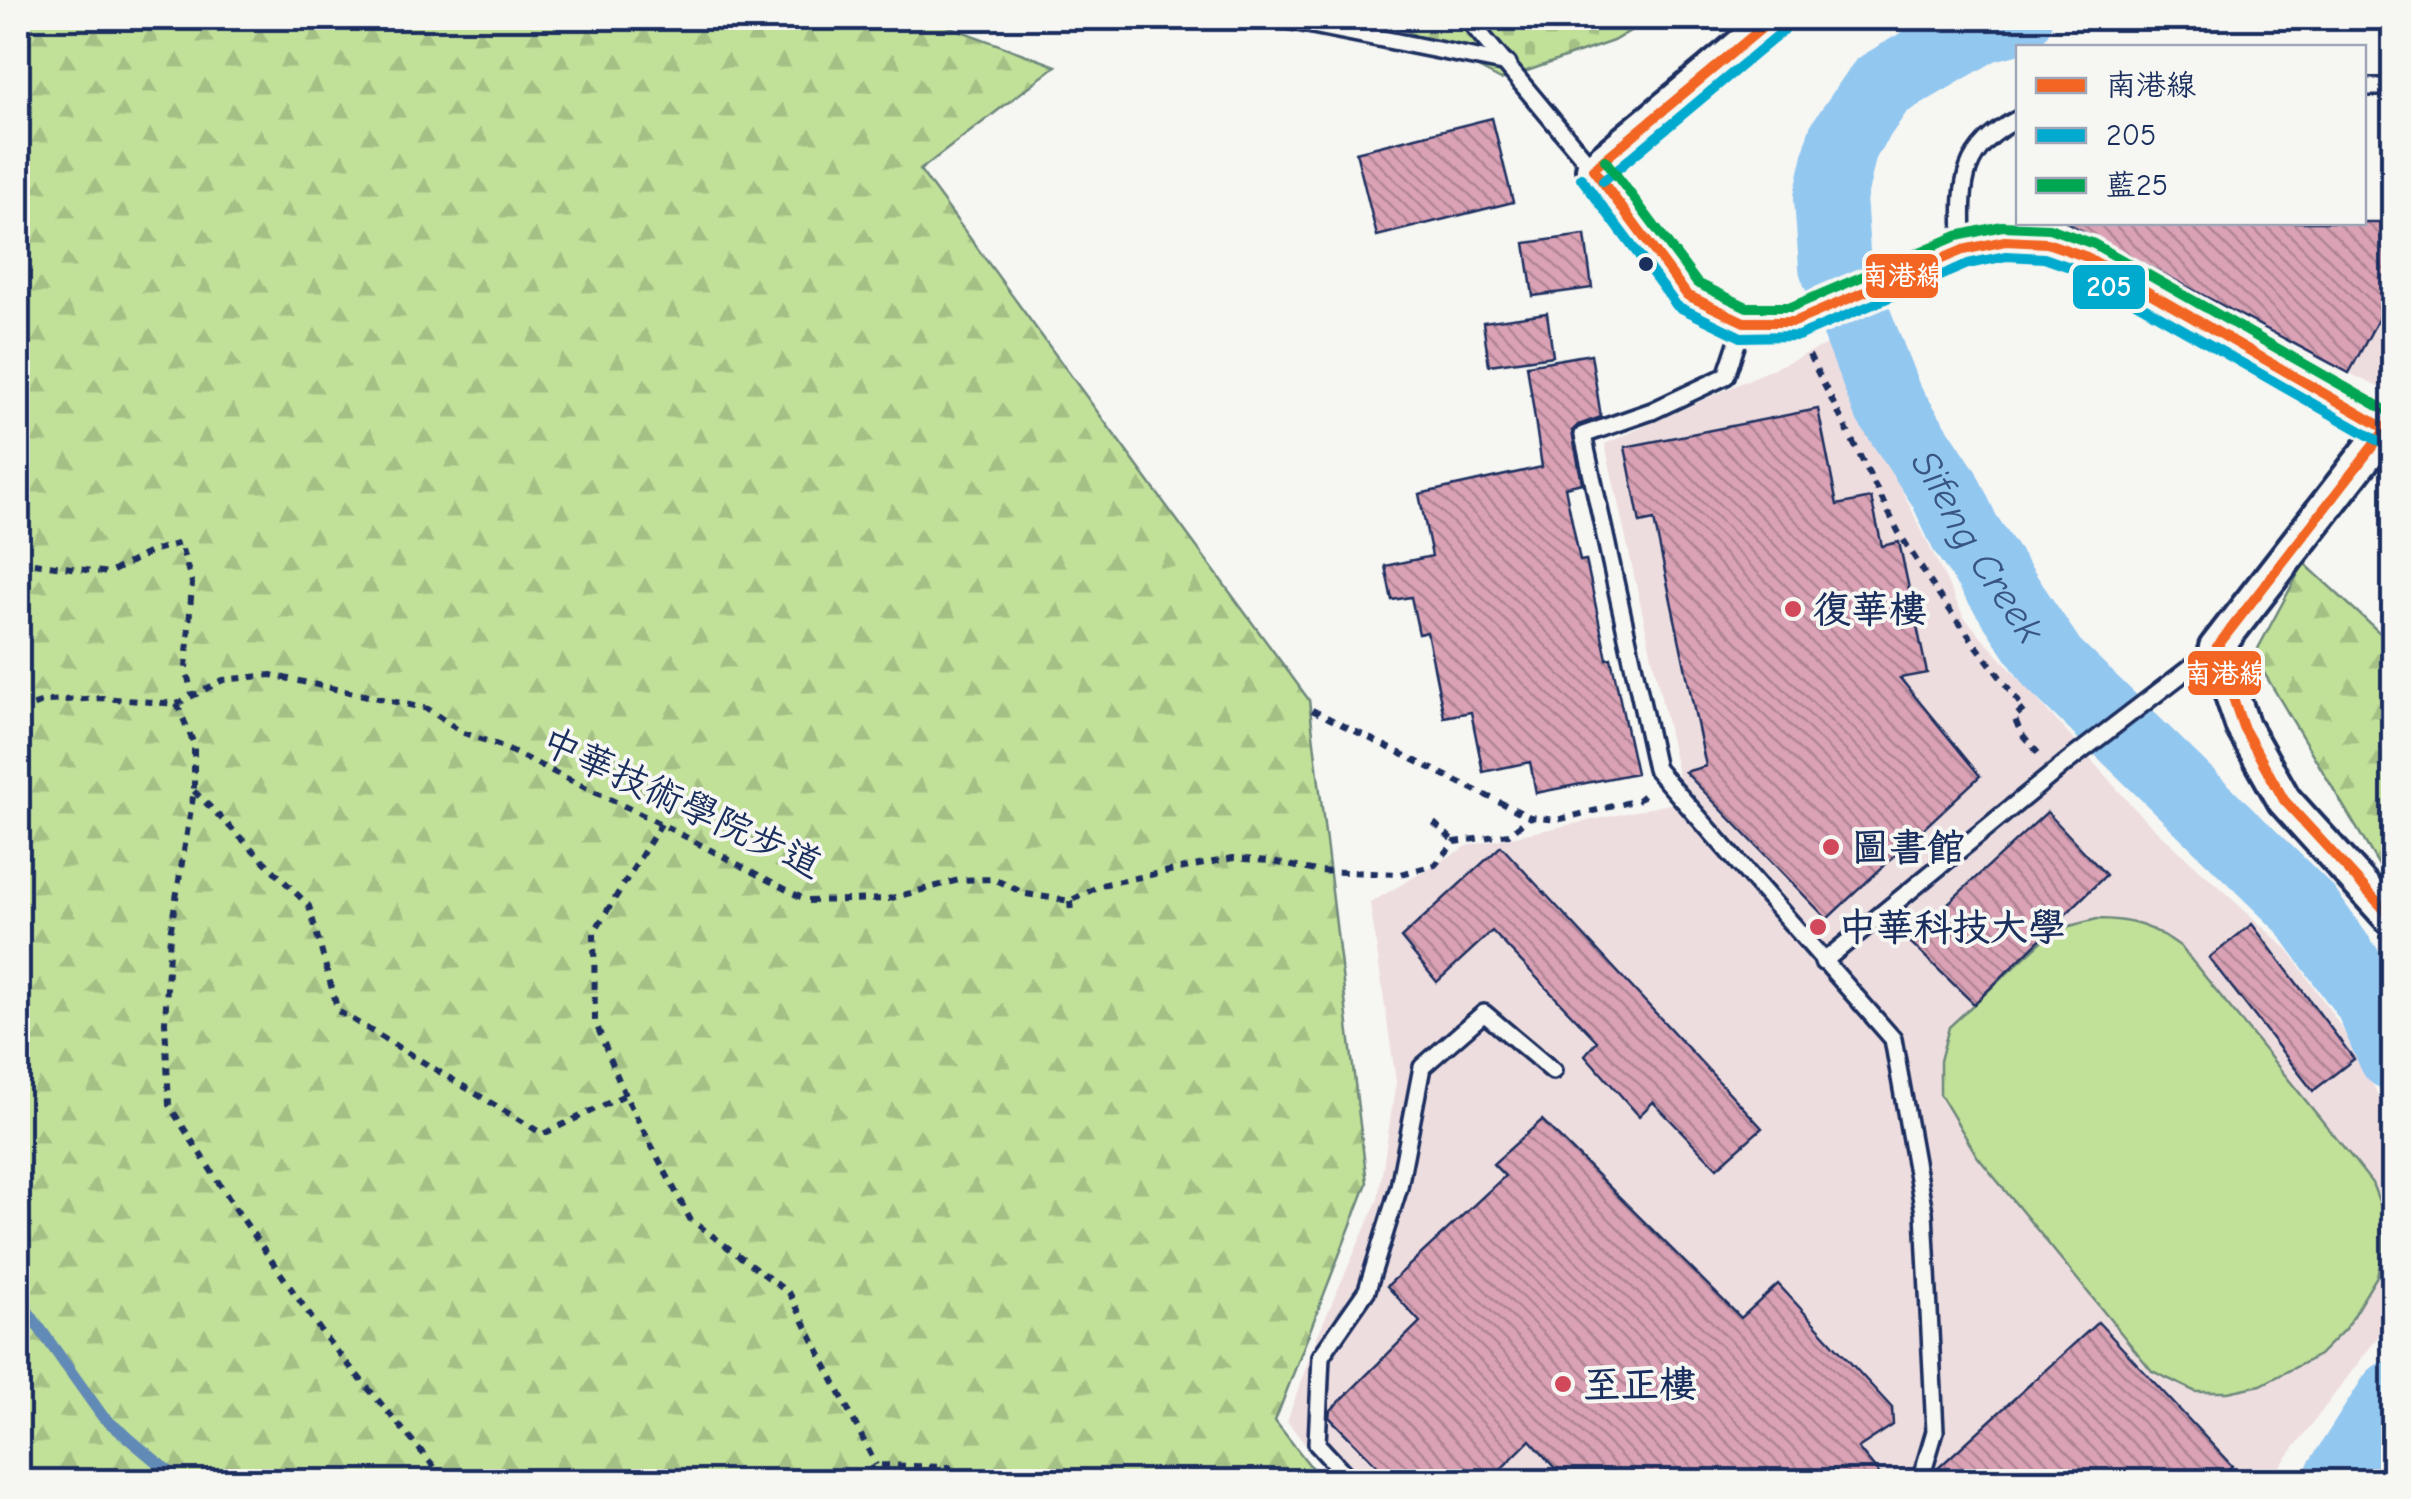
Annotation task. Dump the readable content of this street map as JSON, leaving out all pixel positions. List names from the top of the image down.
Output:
{
  "streets": {
    "path": ["中華技術學院步道"]
  },
  "water": ["Sifeng Creek"],
  "places": [
    "復華樓",
    "圖書館",
    "中華科技大學",
    "至正樓"
  ],
  "lines": ["transit line 南港線", "transit line 205", "transit line 藍25"],
  "legend": ["南港線", "205", "藍25"]
}
